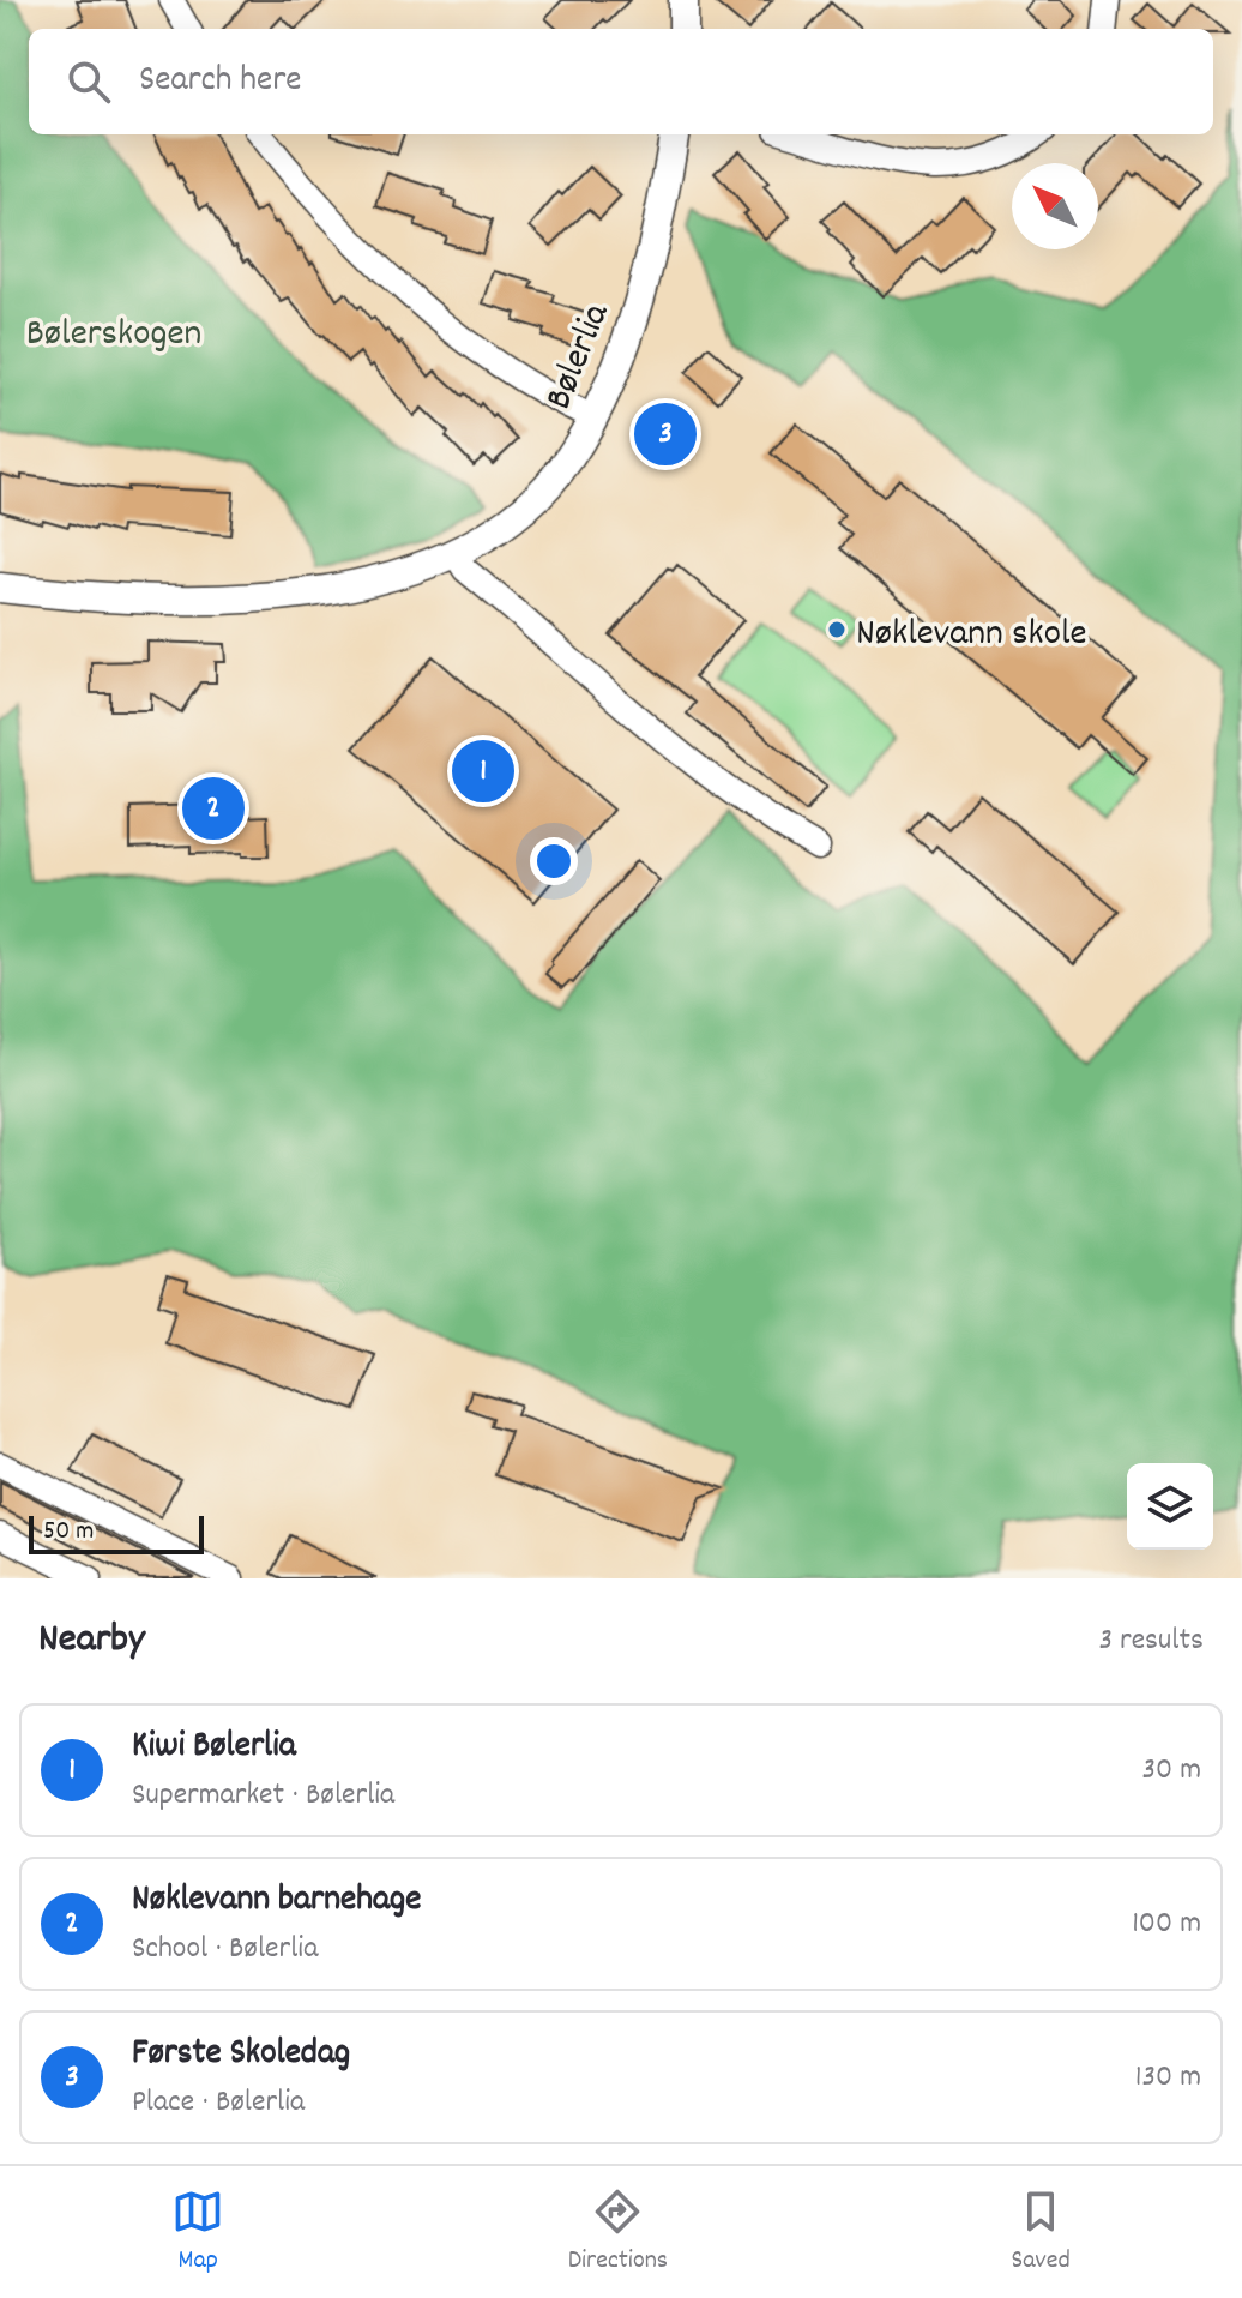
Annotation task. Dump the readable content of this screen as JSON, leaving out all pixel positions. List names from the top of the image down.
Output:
{
  "streets": {
    "street": ["Bølerlia"]
  },
  "parks": ["Bølerskogen"],
  "places": ["Nøklevann skole"],
  "scale_bar": "50 m",
  "north": "top left",
  "page": {
    "search": "Search here",
    "pins": ["3", "1", "2"],
    "scale": "50 m",
    "heading": ["Nearby", "3 results"],
    "list": [
      {
        "mark": "1",
        "name": "Kiwi Bølerlia",
        "note": "Supermarket · Bølerlia",
        "value": "30 m"
      },
      {
        "mark": "2",
        "name": "Nøklevann barnehage",
        "note": "School · Bølerlia",
        "value": "100 m"
      },
      {
        "mark": "3",
        "name": "Første Skoledag",
        "note": "Place · Bølerlia",
        "value": "130 m"
      }
    ],
    "nav": ["Map", "Directions", "Saved"]
  }
}
